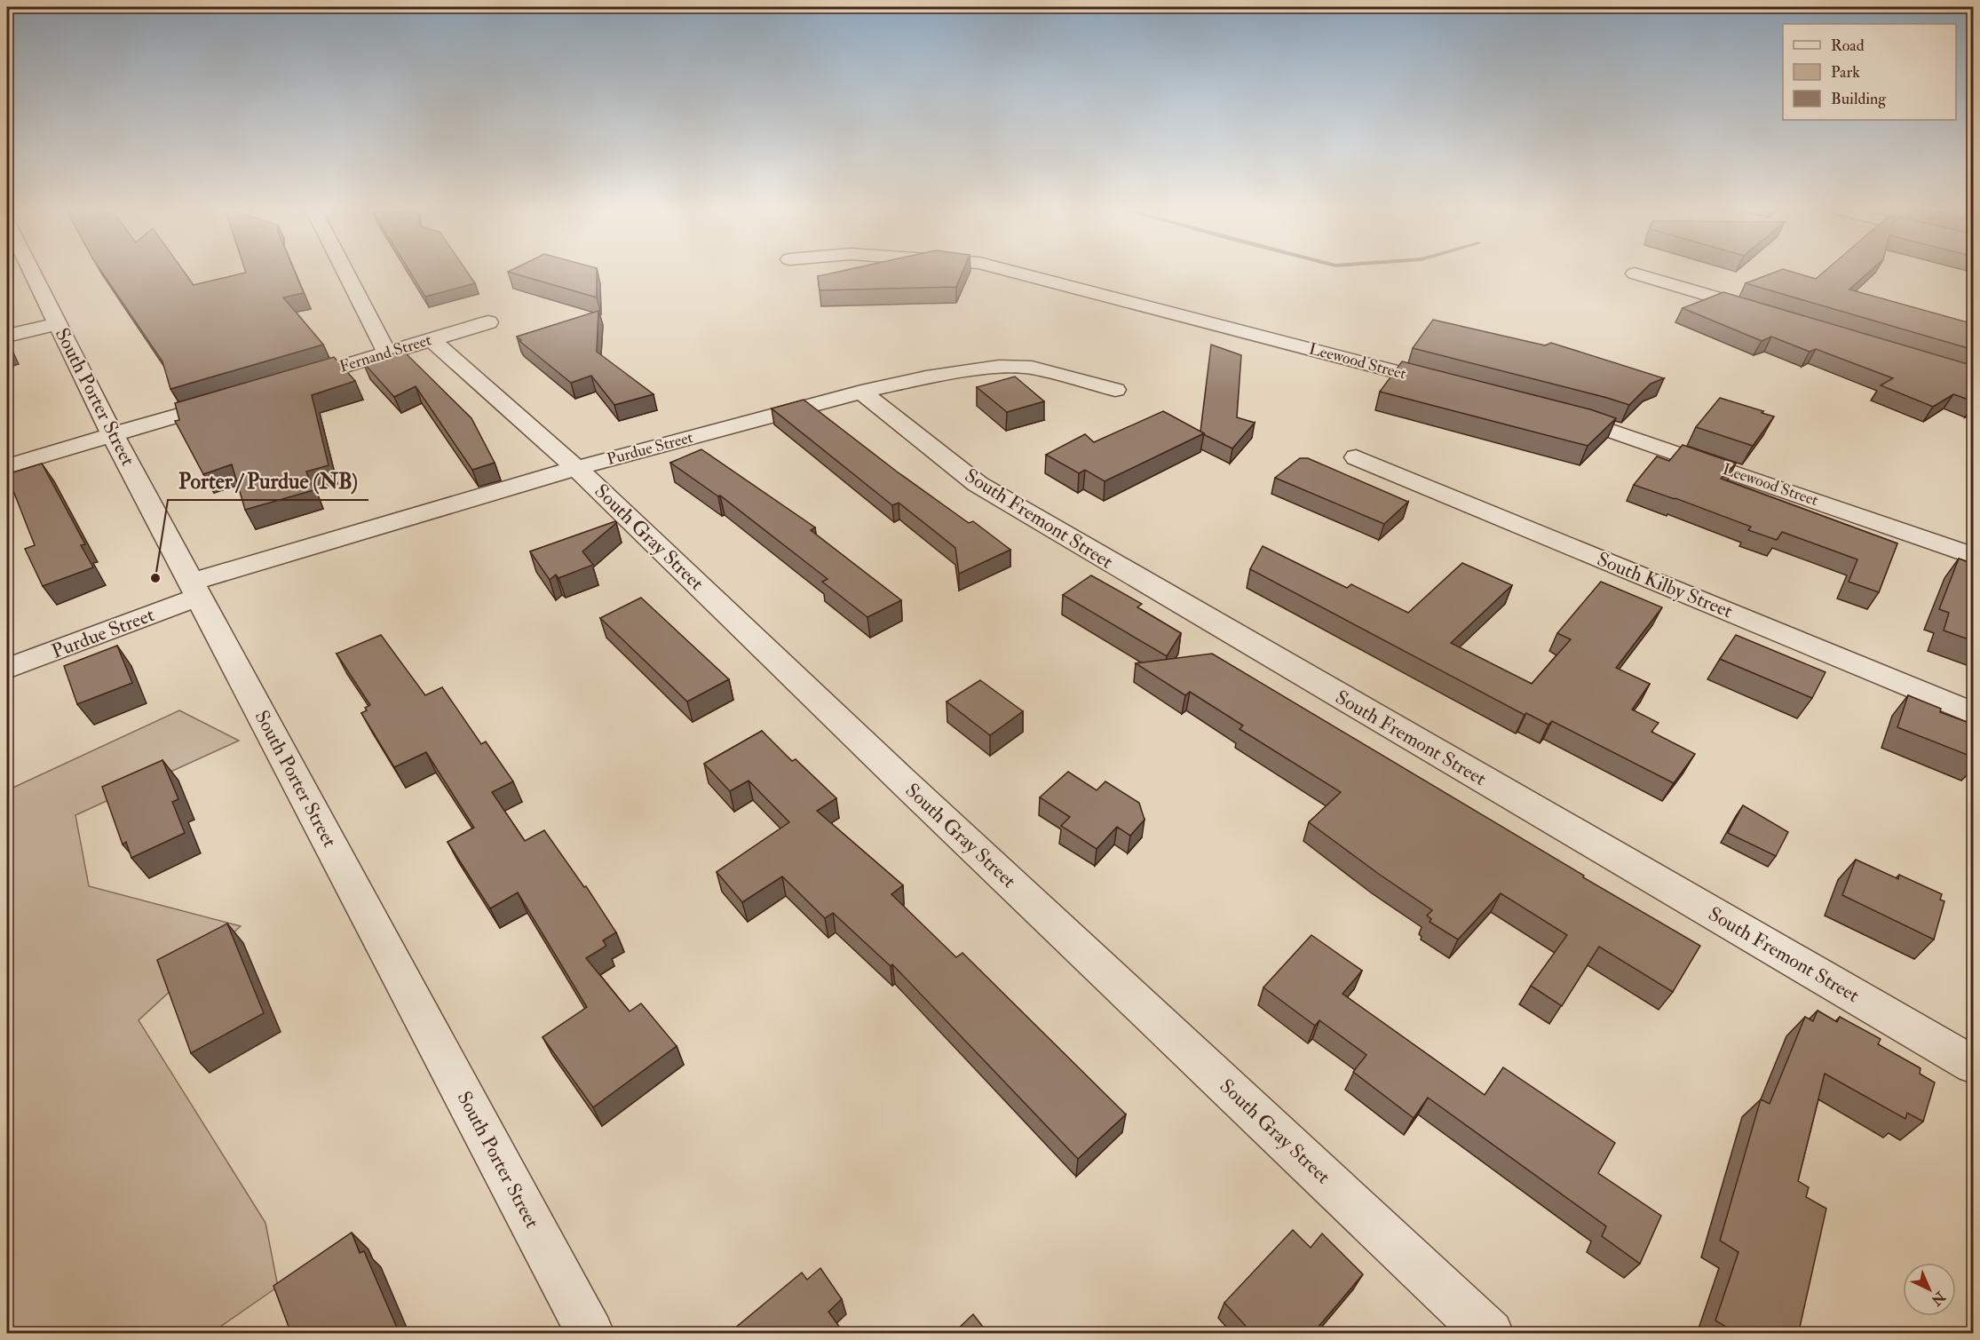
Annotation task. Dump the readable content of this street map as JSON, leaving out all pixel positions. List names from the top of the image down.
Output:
{
  "streets": {
    "street": [
      "Fernand Street",
      "Leewood Street",
      "South Porter Street",
      "Purdue Street",
      "South Fremont Street",
      "South Gray Street",
      "South Kilby Street"
    ]
  },
  "crossings": [
    ["Fernand Street", "South Gray Street"],
    ["South Porter Street", "Purdue Street"],
    ["Purdue Street", "South Fremont Street"],
    ["Purdue Street", "South Gray Street"]
  ],
  "places": ["Porter / Purdue (NB)"],
  "legend": ["Road", "Park", "Building"],
  "north": "bottom right"
}
